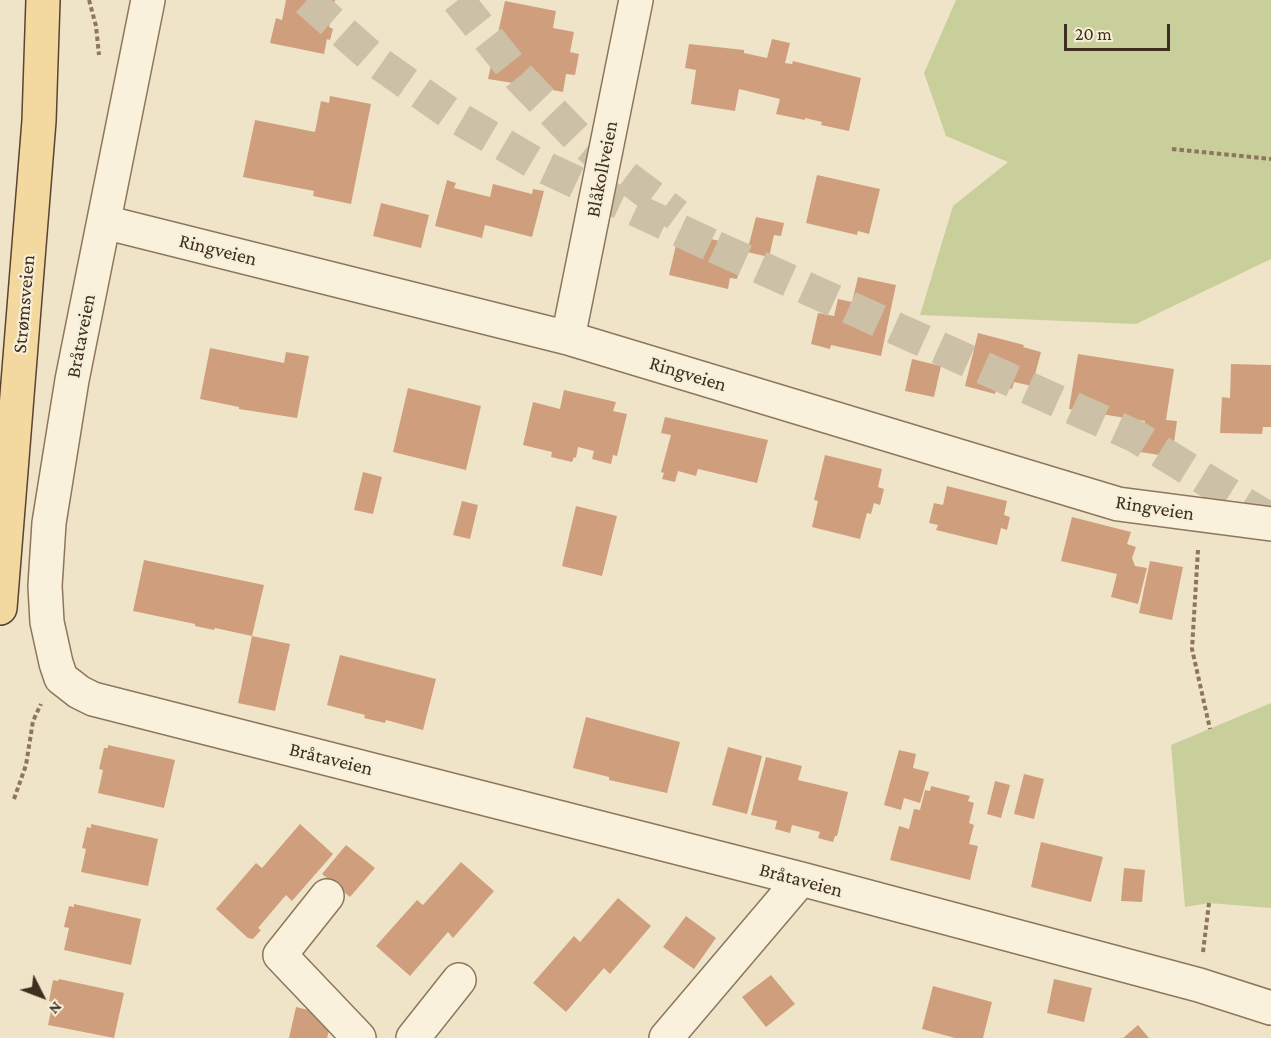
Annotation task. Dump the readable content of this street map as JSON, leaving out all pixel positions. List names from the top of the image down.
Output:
{
  "streets": {
    "main road": ["Strømsveien"],
    "street": ["Blåkollveien", "Ringveien", "Bråtaveien"]
  },
  "crossings": [
    ["Blåkollveien", "Ringveien"],
    ["Ringveien", "Bråtaveien"]
  ],
  "scale_bar": "20 m",
  "north": "bottom right"
}
